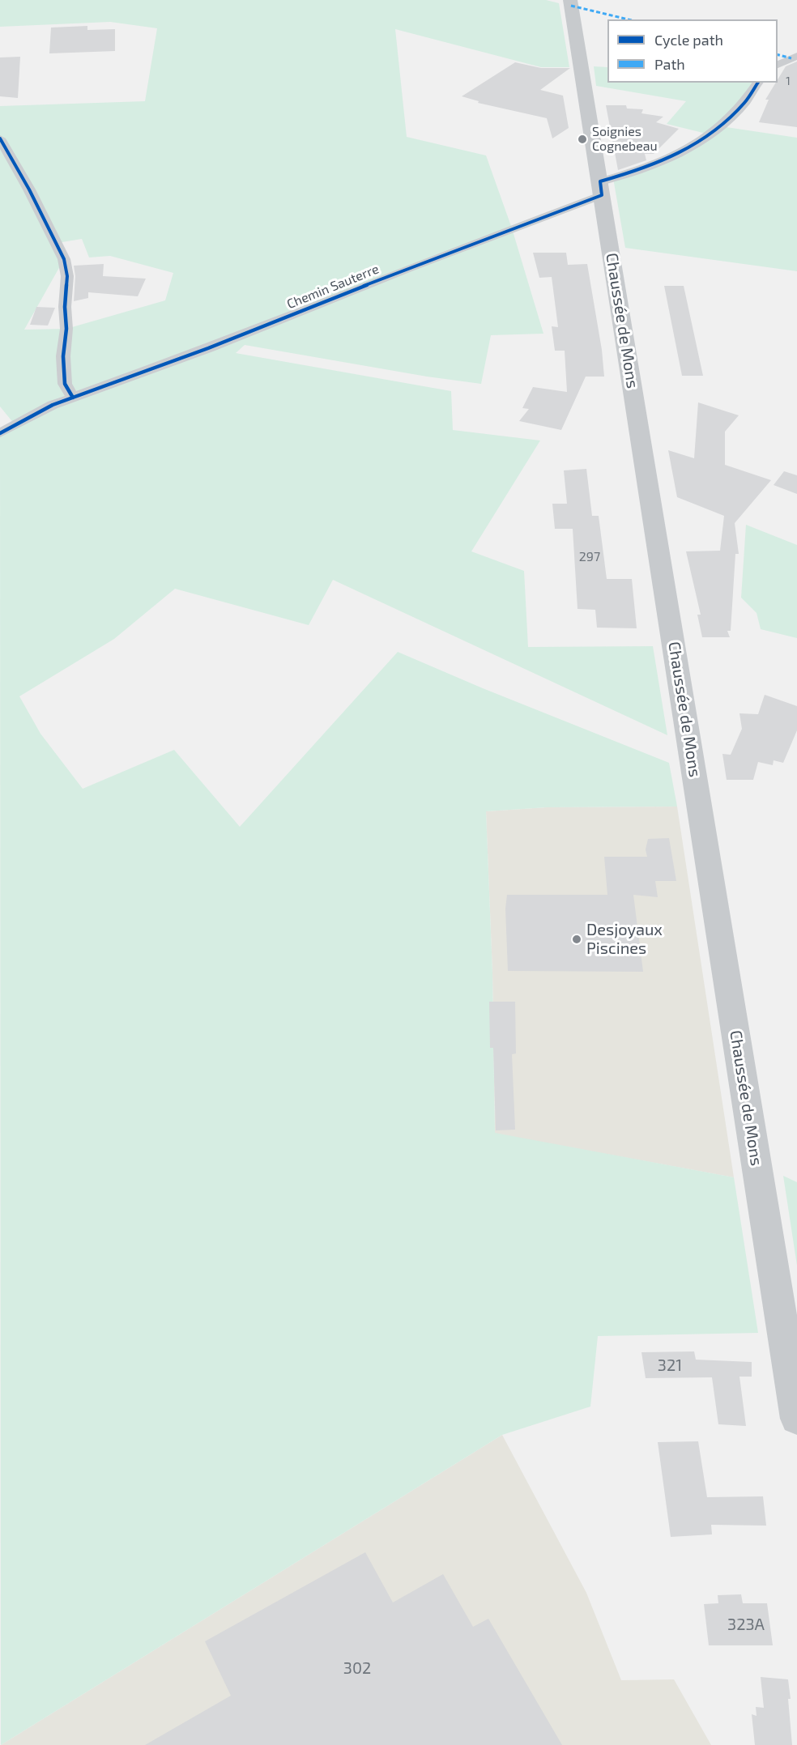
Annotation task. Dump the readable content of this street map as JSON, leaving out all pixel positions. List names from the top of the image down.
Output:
{
  "streets": {
    "main road": ["Chaussée de Mons"],
    "street": ["Chemin Sauterre"]
  },
  "crossings": [
    ["Chemin Sauterre", "Chaussée de Mons"]
  ],
  "places": ["Soignies Cognebeau", "Desjoyaux Piscines"],
  "house_numbers": [
    "1",
    "297",
    "321",
    "323A",
    "302"
  ],
  "legend": ["Cycle path", "Path"]
}
